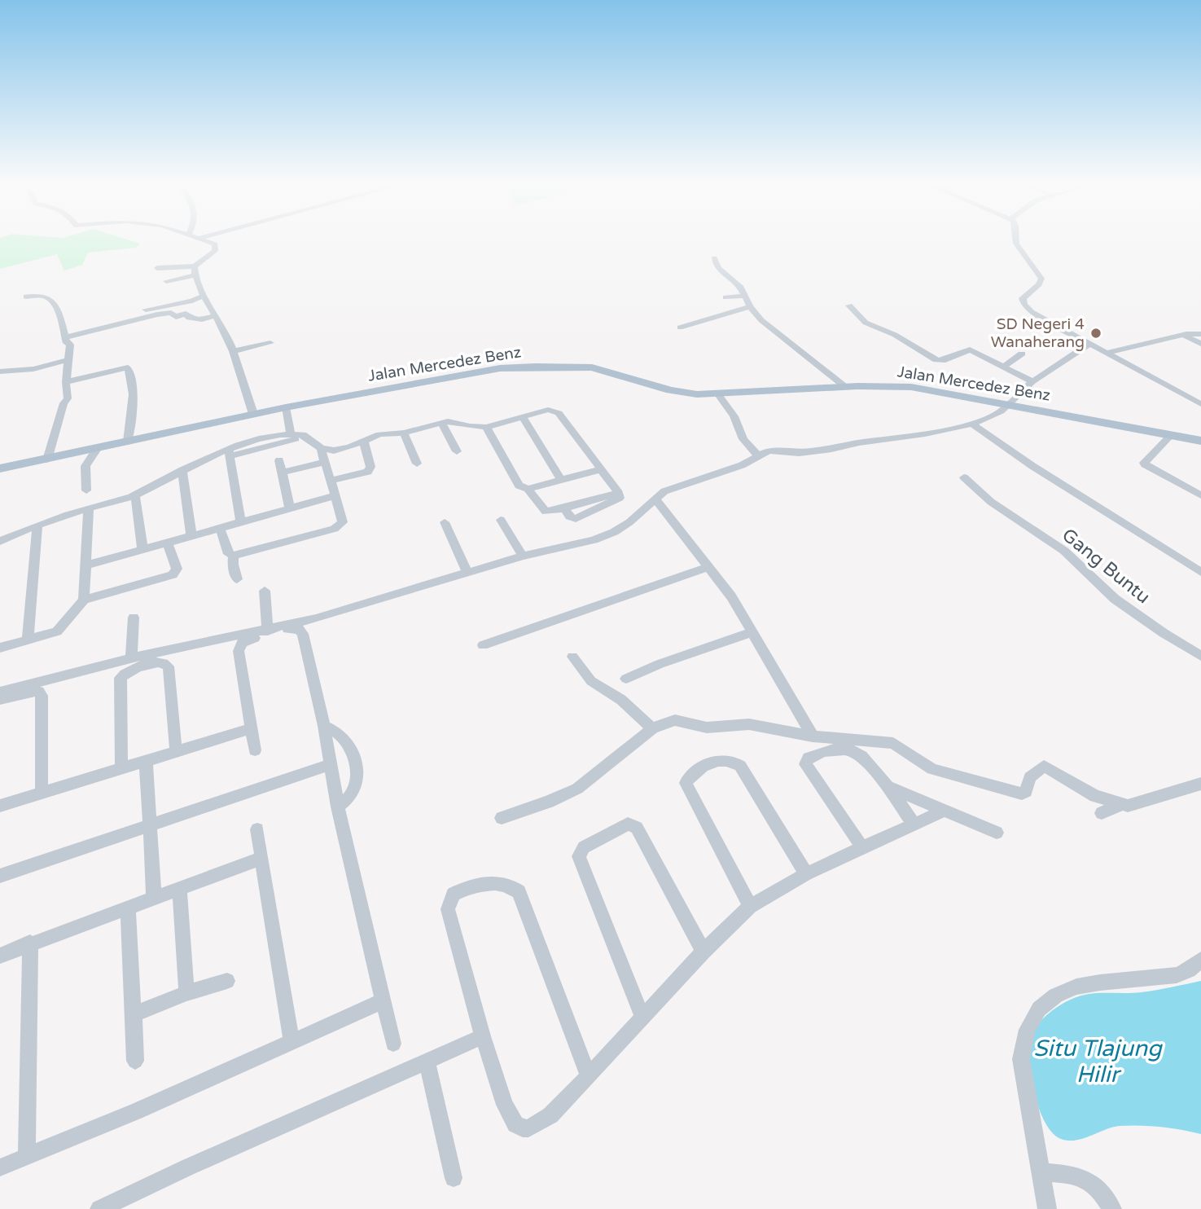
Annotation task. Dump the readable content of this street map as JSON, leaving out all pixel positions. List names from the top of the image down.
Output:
{
  "streets": {
    "main road": ["Jalan Mercedez Benz"],
    "street": ["Gang Buntu"]
  },
  "water": ["Situ Tlajung Hilir"],
  "places": ["SD Negeri 4 Wanaherang"]
}
